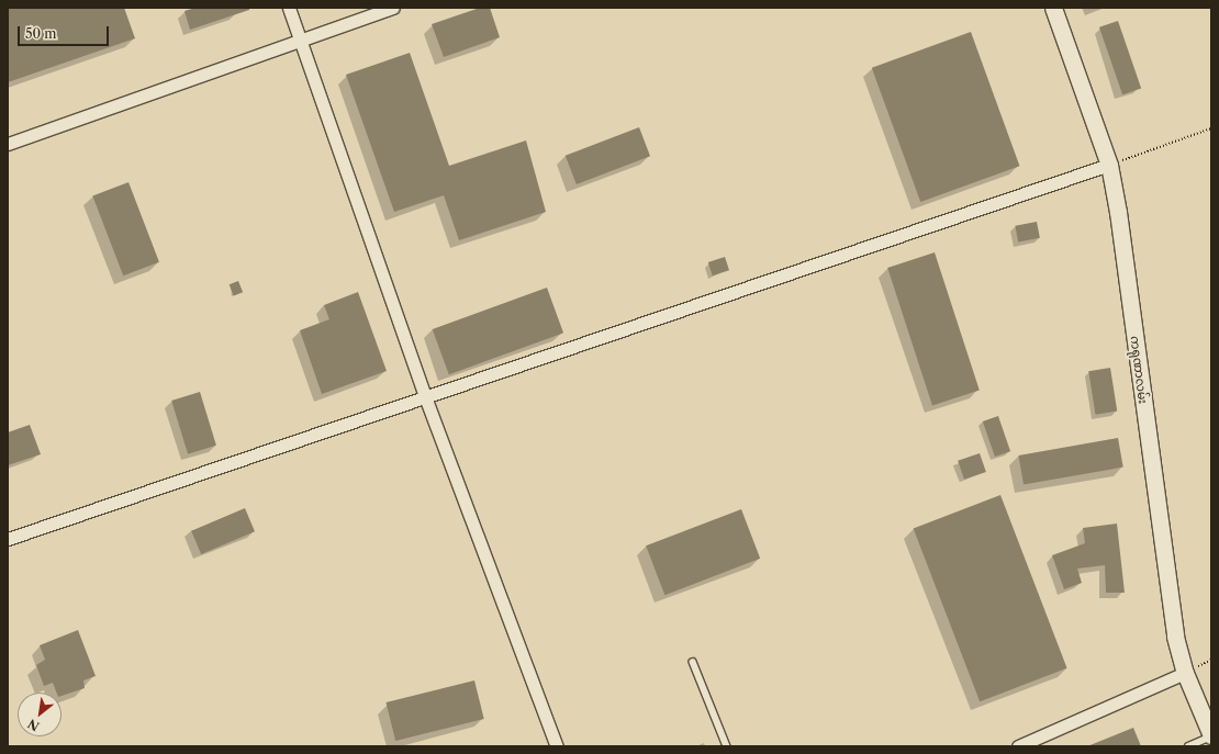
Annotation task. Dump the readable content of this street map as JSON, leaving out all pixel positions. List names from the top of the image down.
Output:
{
  "streets": {
    "street": ["ကရုဏာလမ်း"]
  },
  "scale_bar": "50 m",
  "north": "bottom left"
}
